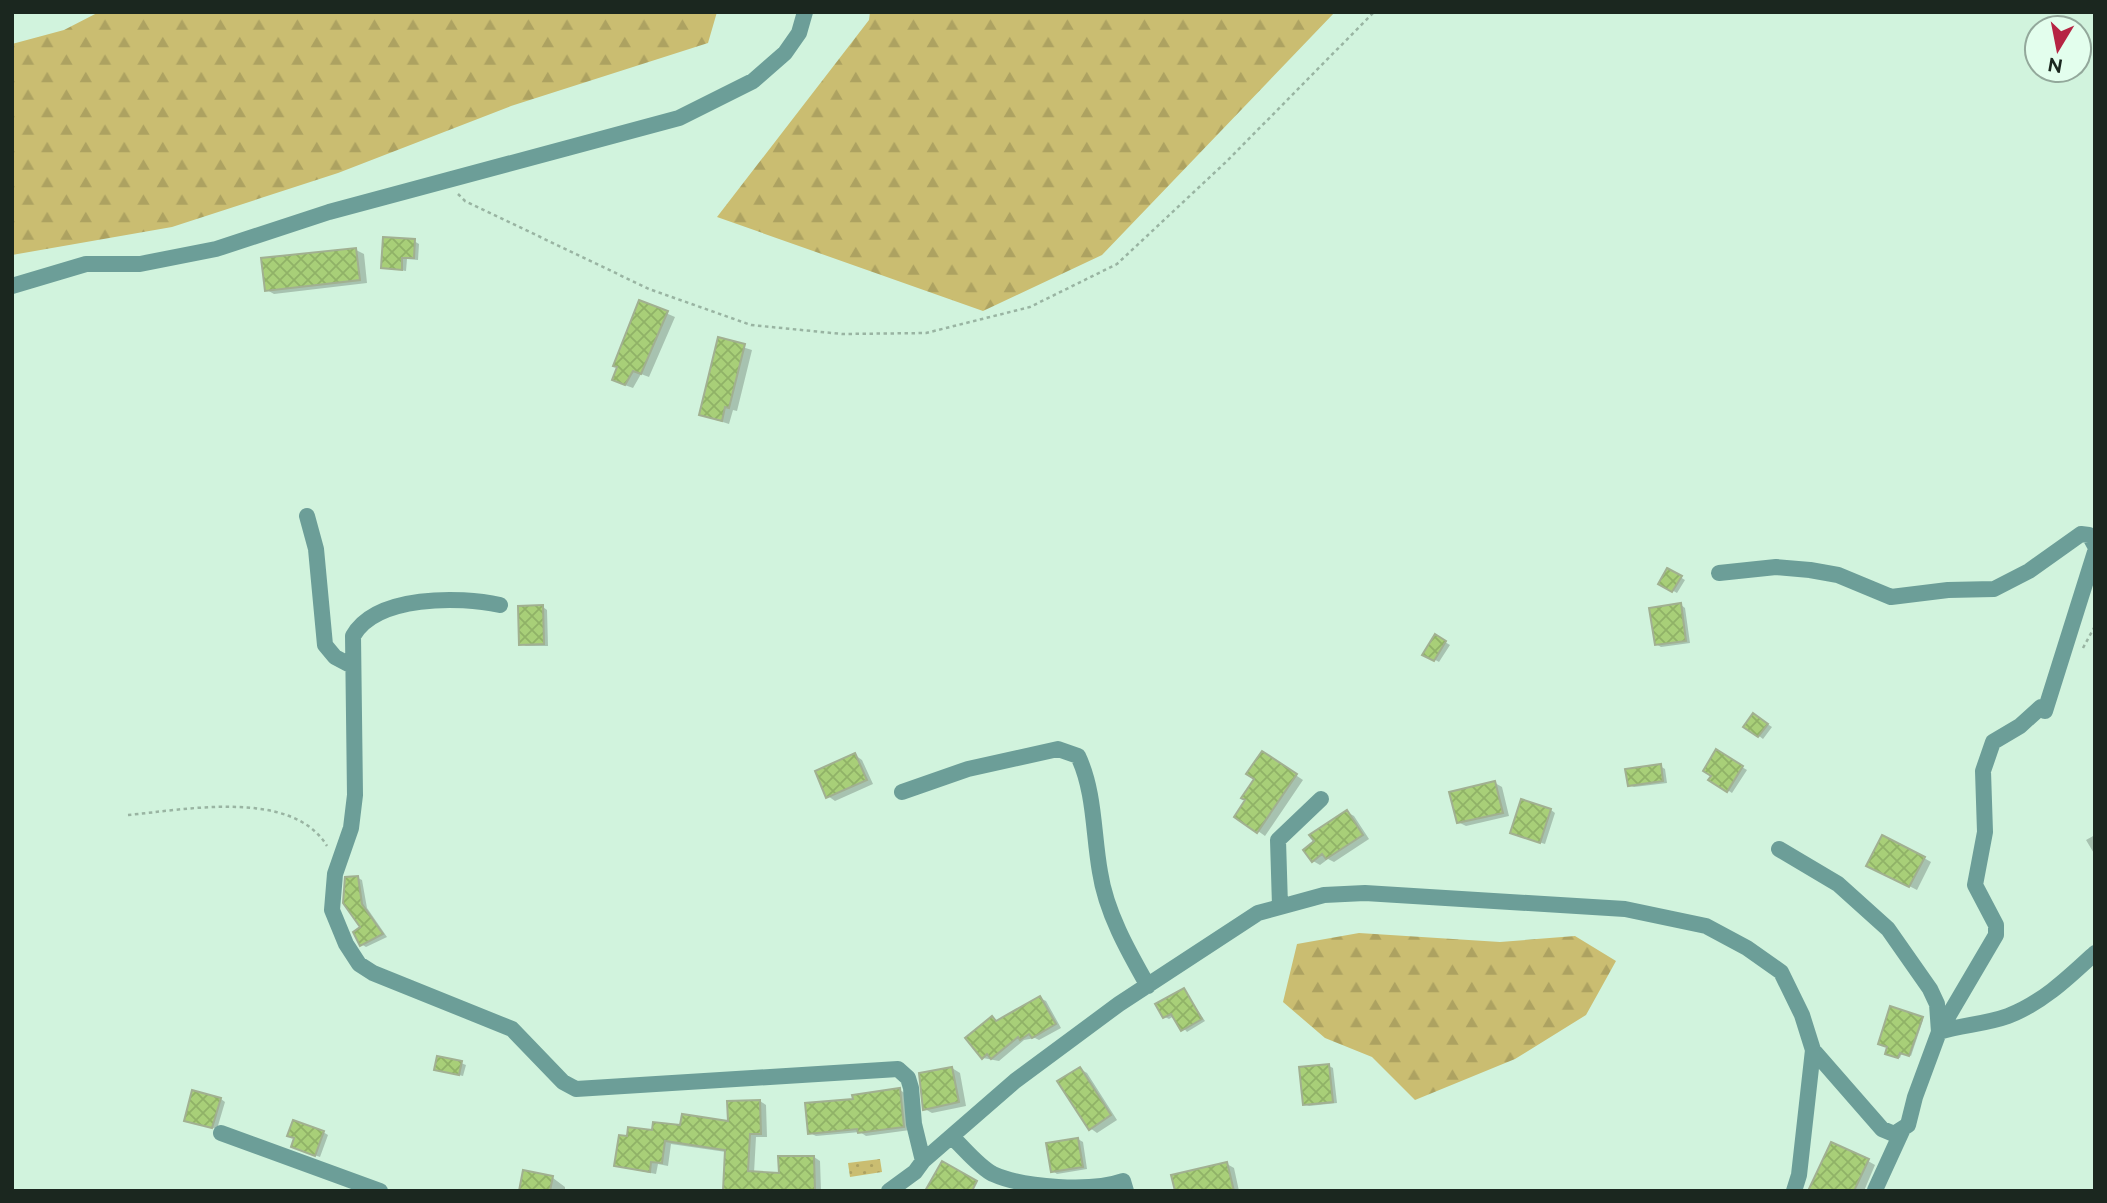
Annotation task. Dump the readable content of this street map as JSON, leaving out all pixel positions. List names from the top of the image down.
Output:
{
  "north": "bottom"
}
